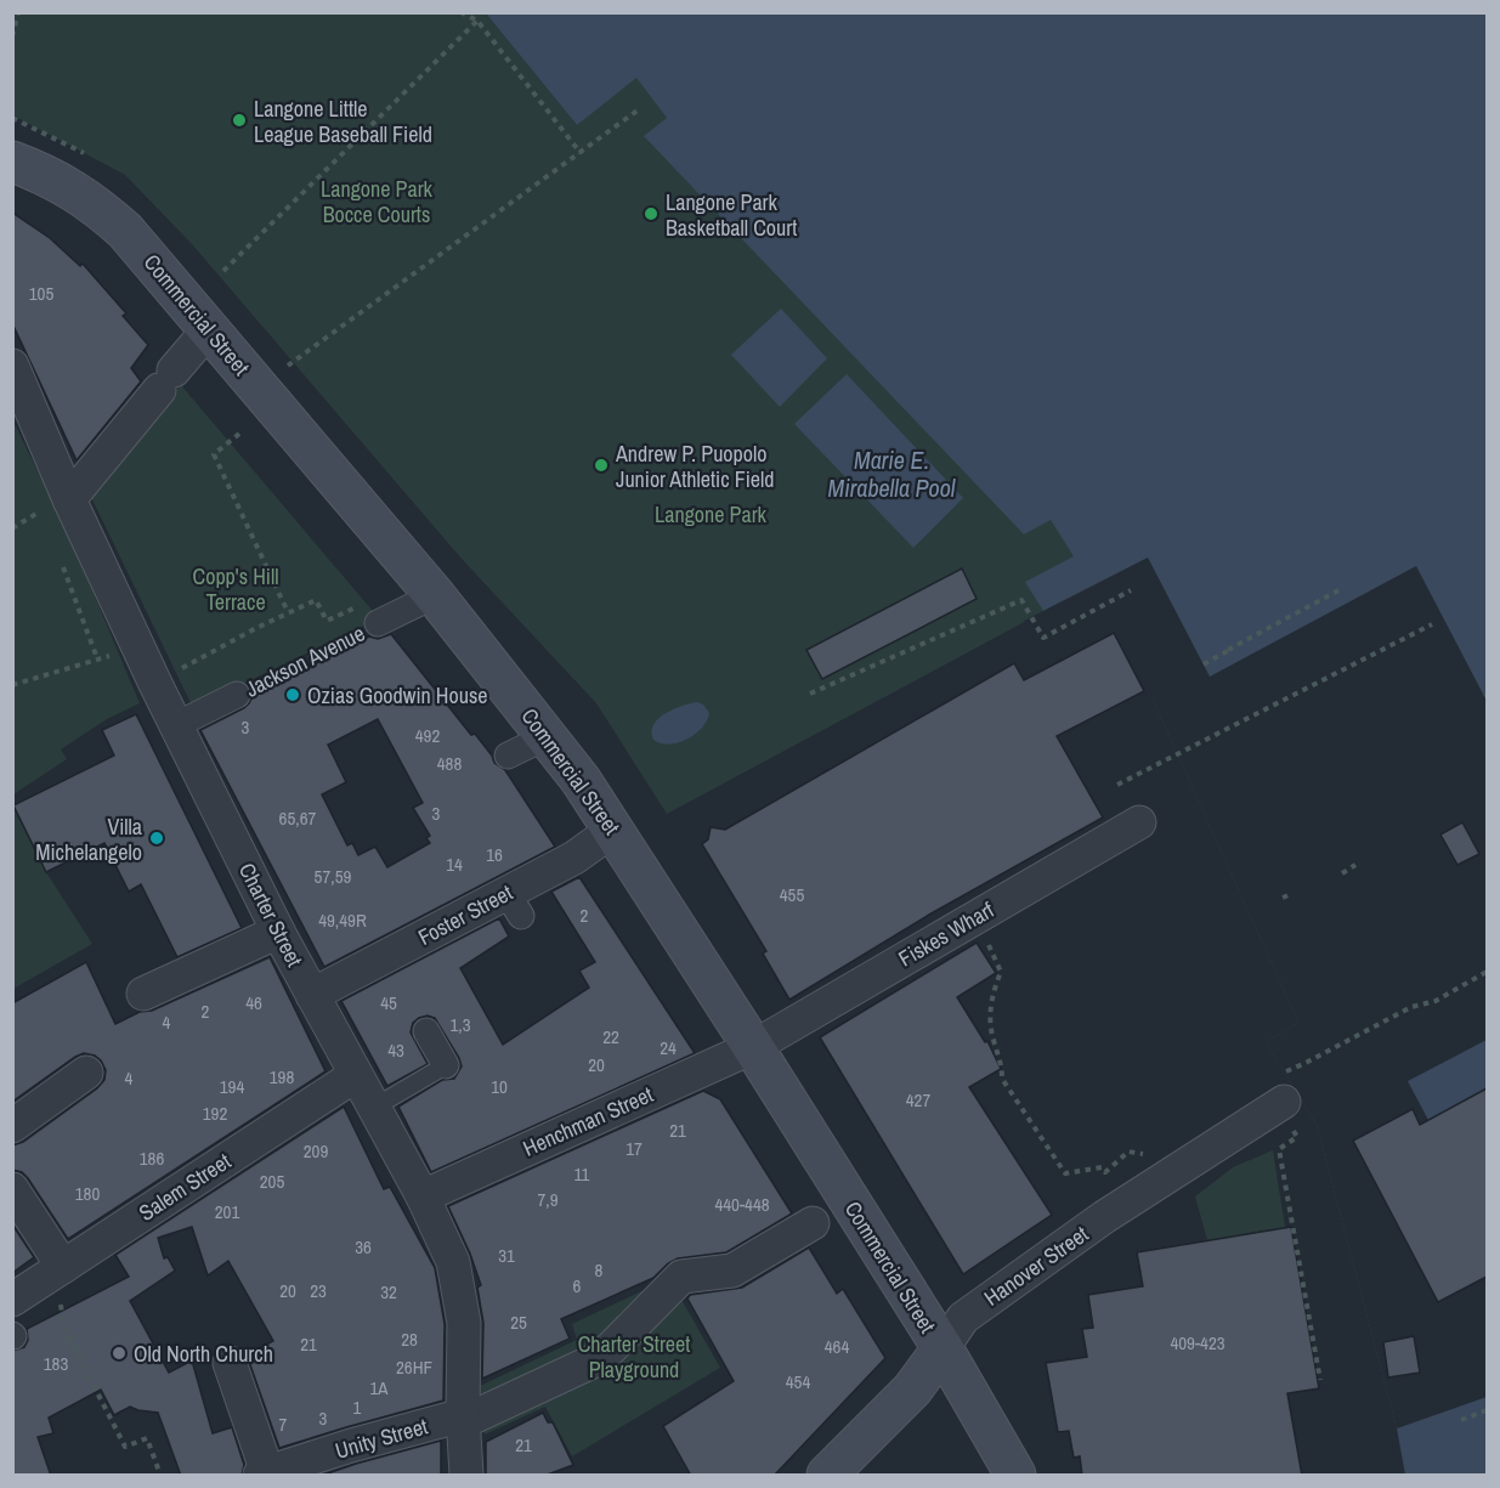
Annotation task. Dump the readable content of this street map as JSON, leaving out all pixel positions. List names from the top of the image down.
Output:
{
  "streets": {
    "main road": ["Commercial Street", "Hanover Street"],
    "street": [
      "Jackson Avenue",
      "Charter Street",
      "Foster Street",
      "Fiskes Wharf",
      "Henchman Street",
      "Salem Street",
      "Unity Street"
    ]
  },
  "crossings": [
    ["Commercial Street", "Jackson Avenue"],
    ["Commercial Street", "Foster Street"],
    ["Commercial Street", "Fiskes Wharf"],
    ["Commercial Street", "Henchman Street"],
    ["Commercial Street", "Hanover Street"],
    ["Commercial Street", "Unity Street"],
    ["Jackson Avenue", "Charter Street"],
    ["Charter Street", "Foster Street"],
    ["Charter Street", "Henchman Street"],
    ["Charter Street", "Salem Street"],
    ["Charter Street", "Unity Street"],
    ["Fiskes Wharf", "Henchman Street"]
  ],
  "water": ["Marie E. Mirabella Pool"],
  "parks": [
    "Langone Park Bocce Courts",
    "Langone Park",
    "Copp's Hill Terrace",
    "Charter Street Playground"
  ],
  "places": [
    "Langone Little League Baseball Field",
    "Langone Park Basketball Court",
    "Andrew P. Puopolo Junior Athletic Field",
    "Ozias Goodwin House",
    "Villa Michelangelo",
    "Old North Church"
  ],
  "house_numbers": [
    "105",
    "3",
    "492",
    "488",
    "3",
    "65,67",
    "16",
    "14",
    "57,59",
    "455",
    "2",
    "49,49R",
    "46",
    "45",
    "2",
    "4",
    "1,3",
    "22",
    "24",
    "43",
    "20",
    "198",
    "4",
    "194",
    "10",
    "427",
    "192",
    "21",
    "17",
    "209",
    "186",
    "11",
    "205",
    "180",
    "7,9",
    "440-448",
    "201",
    "36",
    "31",
    "8",
    "6",
    "20",
    "23",
    "32",
    "25",
    "28",
    "409-423",
    "21",
    "464",
    "183",
    "26HF",
    "454",
    "1A",
    "1",
    "3",
    "7",
    "21"
  ]
}
